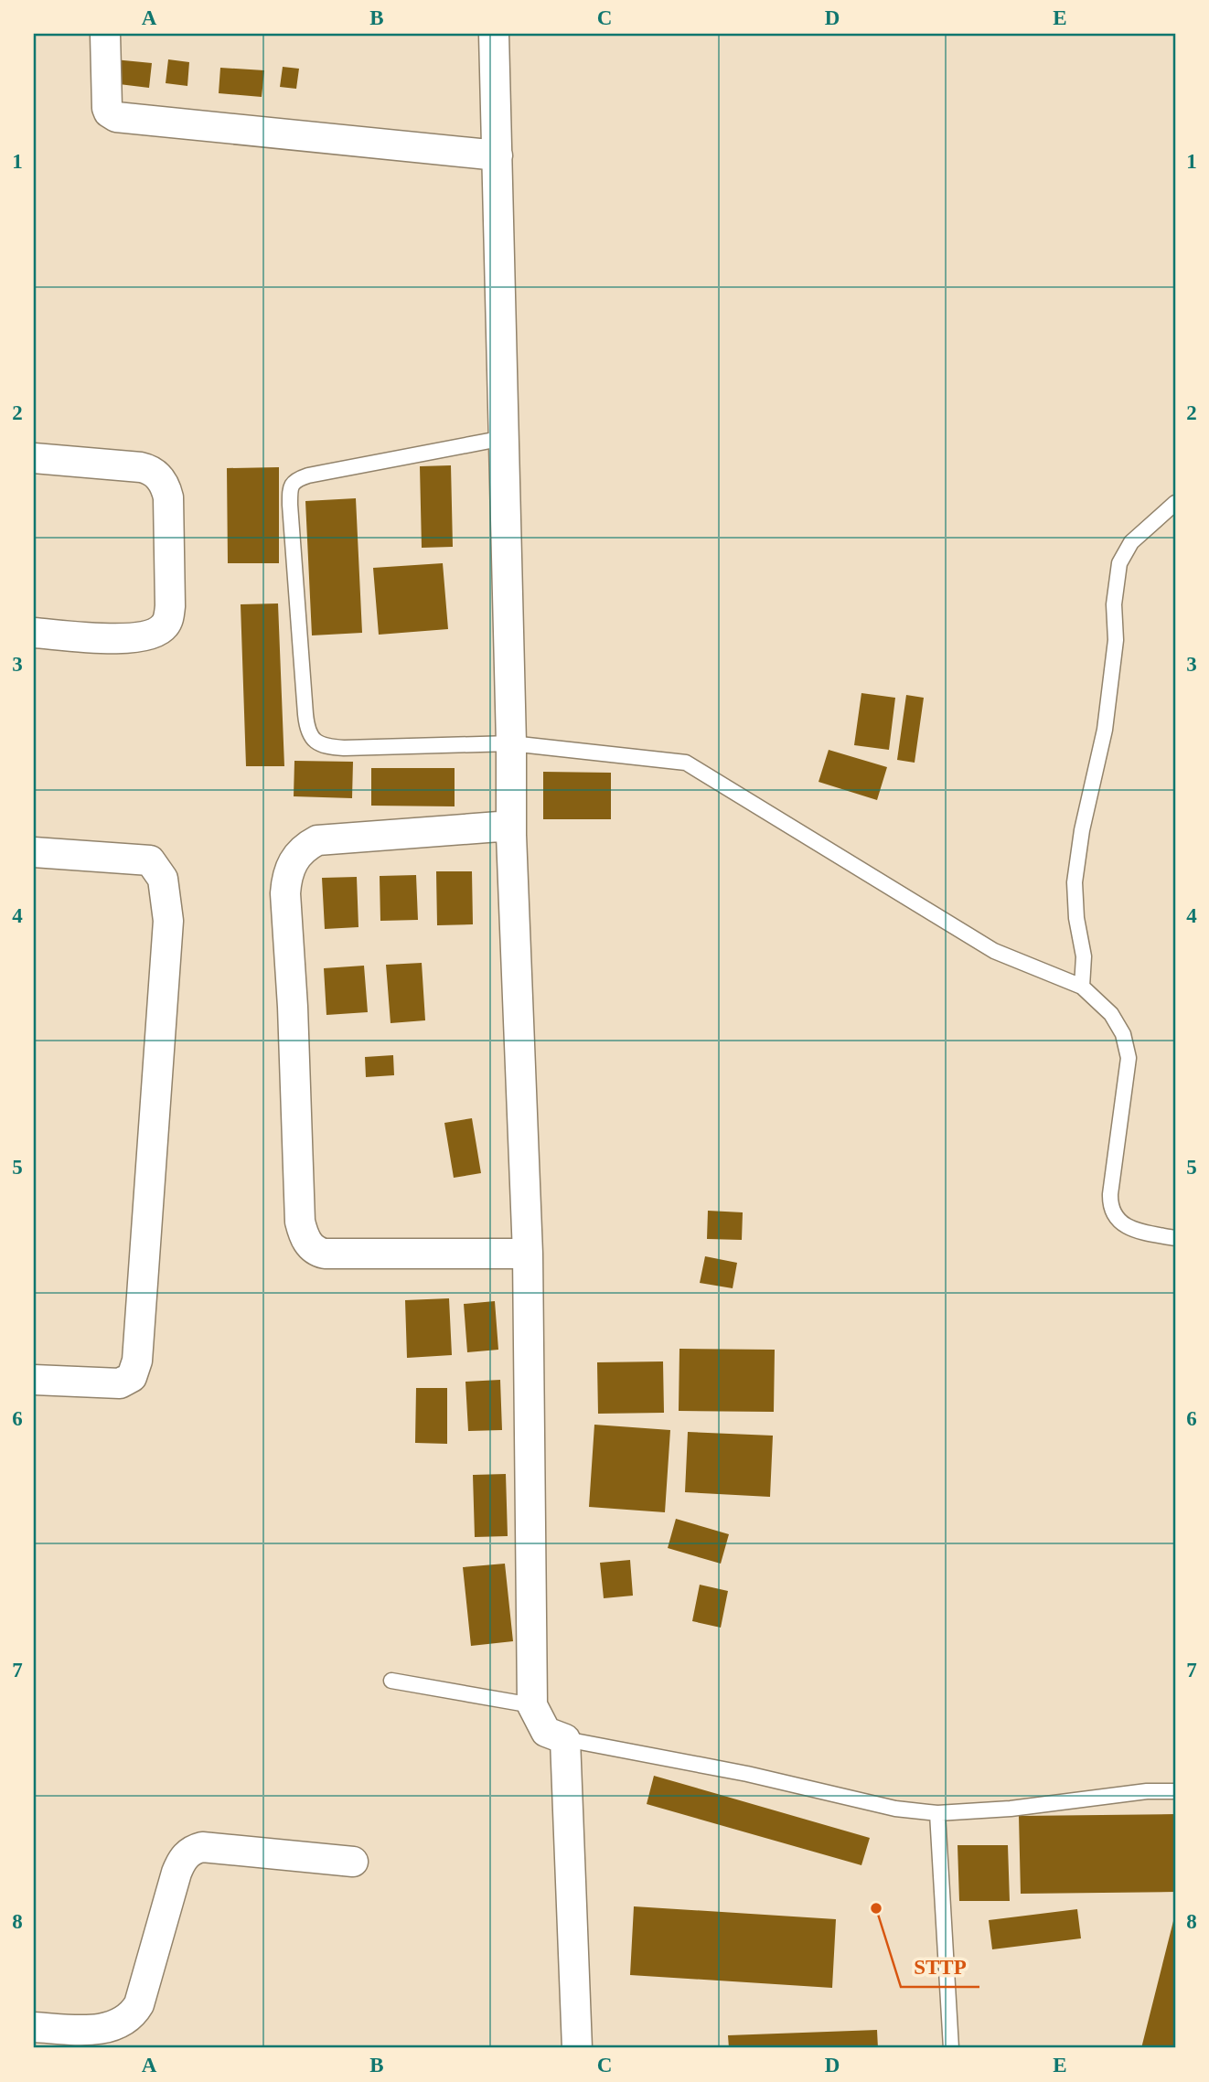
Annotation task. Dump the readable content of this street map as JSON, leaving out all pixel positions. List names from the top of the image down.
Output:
{
  "places": ["STTP"],
  "grid": {
    "columns": [
      "A",
      "B",
      "C",
      "D",
      "E"
    ],
    "rows": [
      "1",
      "2",
      "3",
      "4",
      "5",
      "6",
      "7",
      "8"
    ]
  }
}
